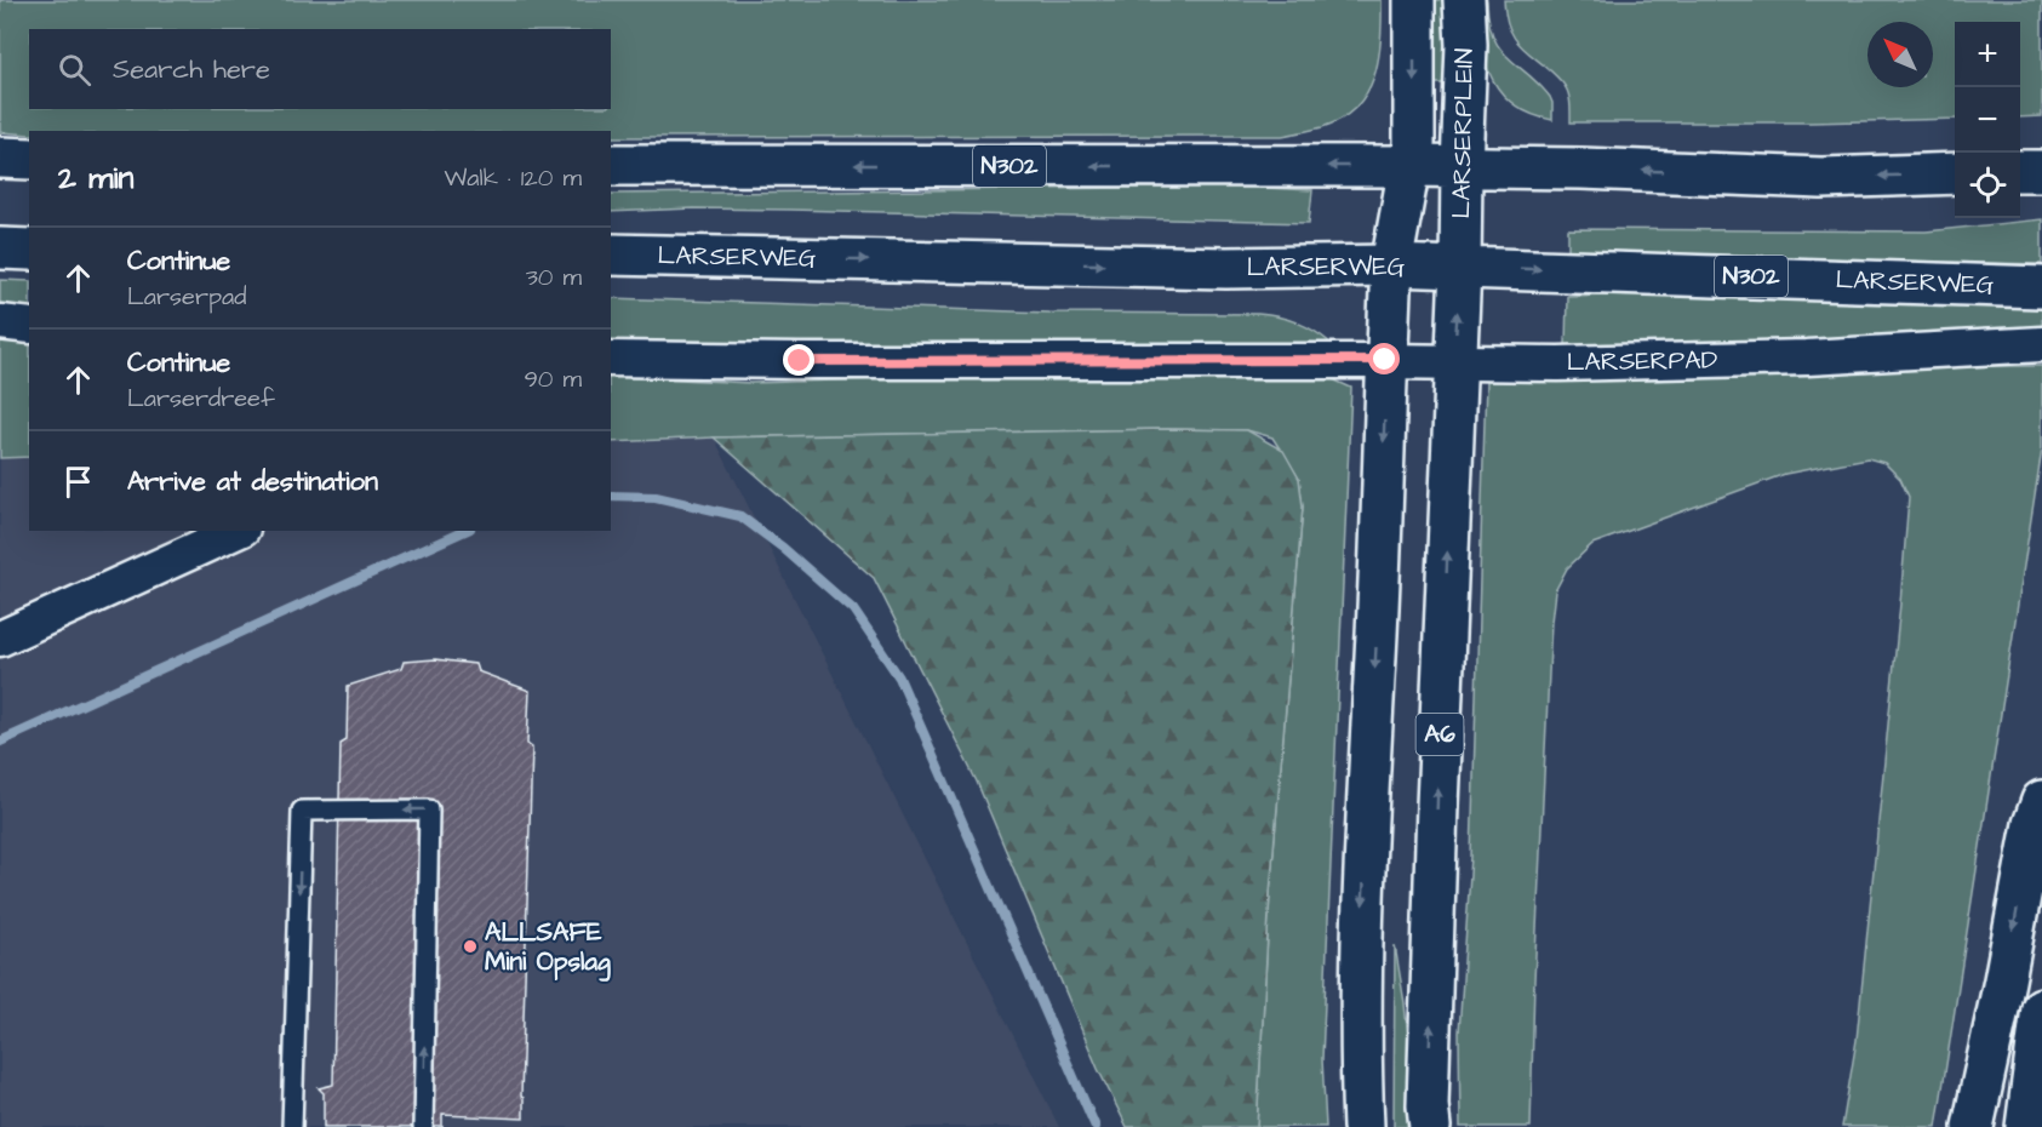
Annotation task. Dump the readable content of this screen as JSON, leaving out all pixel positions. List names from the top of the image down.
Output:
{
  "streets": {
    "main road": [
      "LARSERPLEIN",
      "N302",
      "LARSERWEG",
      "A6"
    ],
    "street": ["LARSERPAD"]
  },
  "crossings": [
    ["LARSERPLEIN", "N302"],
    ["LARSERPLEIN", "LARSERWEG"],
    ["LARSERPLEIN", "LARSERPAD"],
    ["LARSERPLEIN", "A6"],
    ["LARSERWEG", "A6"],
    ["LARSERPAD", "A6"]
  ],
  "places": ["ALLSAFE Mini Opslag"],
  "north": "top left",
  "page": {
    "map_buttons": ["+", "−"],
    "search": "Search here",
    "heading": ["2 min", "Walk · 120 m"],
    "list": [
      ["Continue", "Larserpad", "30 m"],
      ["Continue", "Larserdreef", "90 m"],
      "Arrive at destination"
    ]
  }
}
